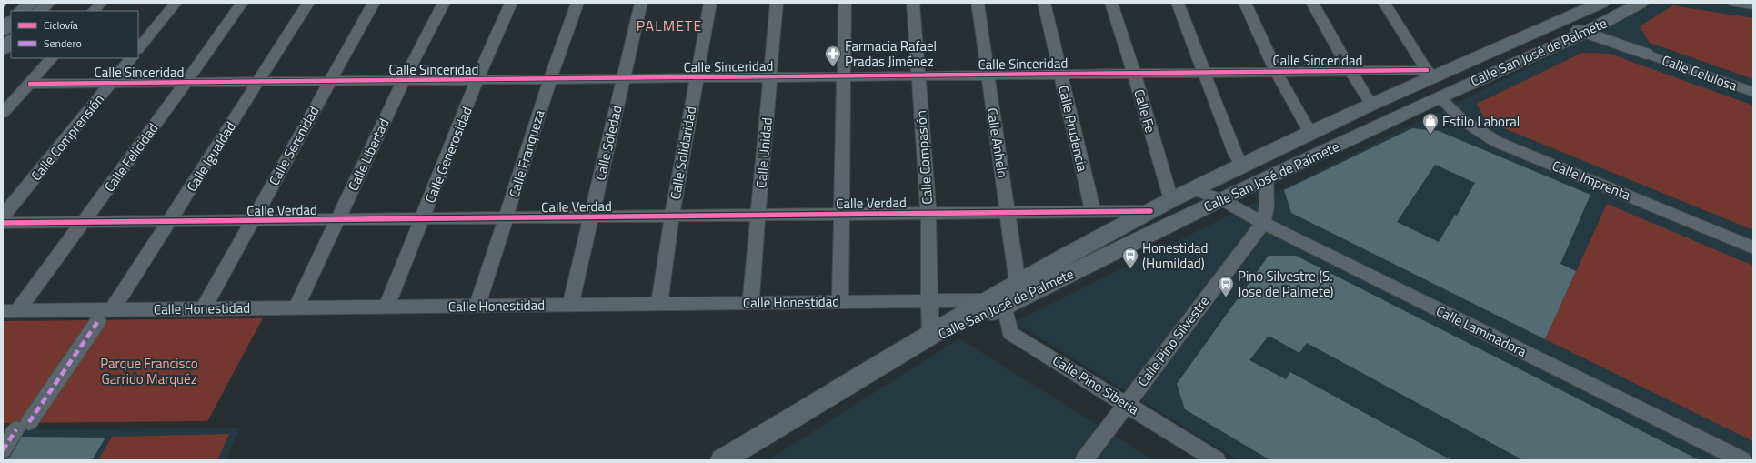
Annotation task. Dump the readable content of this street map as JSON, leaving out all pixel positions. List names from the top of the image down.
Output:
{
  "streets": {
    "street": [
      "Calle San José de Palmete",
      "Calle Sinceridad",
      "Calle Celulosa",
      "Calle Fe",
      "Calle Prudencia",
      "Calle Comprensión",
      "Calle Soledad",
      "Calle Anhelo",
      "Calle Serenidad",
      "Calle Solidaridad",
      "Calle Unidad",
      "Calle Franqueza",
      "Calle Libertad",
      "Calle Generosidad",
      "Calle Igualdad",
      "Calle Felicidad",
      "Calle Compasión",
      "Calle Imprenta",
      "Calle Verdad",
      "Calle Honestidad",
      "Calle Laminadora",
      "Calle Pino Silvestre",
      "Calle Pino Siberia"
    ]
  },
  "crossings": [
    ["Calle San José de Palmete", "Calle Sinceridad"],
    ["Calle San José de Palmete", "Calle Fe"],
    ["Calle San José de Palmete", "Calle Anhelo"],
    ["Calle San José de Palmete", "Calle Compasión"],
    ["Calle San José de Palmete", "Calle Imprenta"],
    ["Calle San José de Palmete", "Calle Verdad"],
    ["Calle San José de Palmete", "Calle Honestidad"],
    ["Calle San José de Palmete", "Calle Laminadora"],
    ["Calle San José de Palmete", "Calle Pino Siberia"],
    ["Calle Sinceridad", "Calle Fe"],
    ["Calle Sinceridad", "Calle Prudencia"],
    ["Calle Sinceridad", "Calle Comprensión"],
    ["Calle Sinceridad", "Calle Soledad"],
    ["Calle Sinceridad", "Calle Anhelo"],
    ["Calle Sinceridad", "Calle Serenidad"],
    ["Calle Sinceridad", "Calle Solidaridad"],
    ["Calle Sinceridad", "Calle Unidad"],
    ["Calle Sinceridad", "Calle Franqueza"],
    ["Calle Sinceridad", "Calle Libertad"],
    ["Calle Sinceridad", "Calle Generosidad"],
    ["Calle Sinceridad", "Calle Igualdad"],
    ["Calle Sinceridad", "Calle Felicidad"],
    ["Calle Sinceridad", "Calle Compasión"],
    ["Calle Prudencia", "Calle Verdad"],
    ["Calle Soledad", "Calle Verdad"],
    ["Calle Soledad", "Calle Honestidad"],
    ["Calle Anhelo", "Calle Verdad"],
    ["Calle Serenidad", "Calle Verdad"],
    ["Calle Serenidad", "Calle Honestidad"],
    ["Calle Solidaridad", "Calle Verdad"],
    ["Calle Solidaridad", "Calle Honestidad"],
    ["Calle Unidad", "Calle Verdad"],
    ["Calle Unidad", "Calle Honestidad"],
    ["Calle Franqueza", "Calle Verdad"],
    ["Calle Franqueza", "Calle Honestidad"],
    ["Calle Libertad", "Calle Verdad"],
    ["Calle Libertad", "Calle Honestidad"],
    ["Calle Generosidad", "Calle Verdad"],
    ["Calle Generosidad", "Calle Honestidad"],
    ["Calle Igualdad", "Calle Verdad"],
    ["Calle Igualdad", "Calle Honestidad"],
    ["Calle Felicidad", "Calle Verdad"],
    ["Calle Felicidad", "Calle Honestidad"],
    ["Calle Compasión", "Calle Verdad"],
    ["Calle Compasión", "Calle Honestidad"],
    ["Calle Honestidad", "Calle Pino Siberia"],
    ["Calle Laminadora", "Calle Pino Silvestre"],
    ["Calle Pino Silvestre", "Calle Pino Siberia"]
  ],
  "districts": ["PALMETE"],
  "parks": ["Parque Francisco Garrido Marquéz"],
  "places": {
    "pharmacy": ["Farmacia Rafael Pradas Jiménez"],
    "shop": ["Estilo Laboral"],
    "bus stop": ["Honestidad (Humildad)", "Pino Silvestre (S. Jose de Palmete)"]
  },
  "legend": ["Ciclovía", "Sendero"]
}
